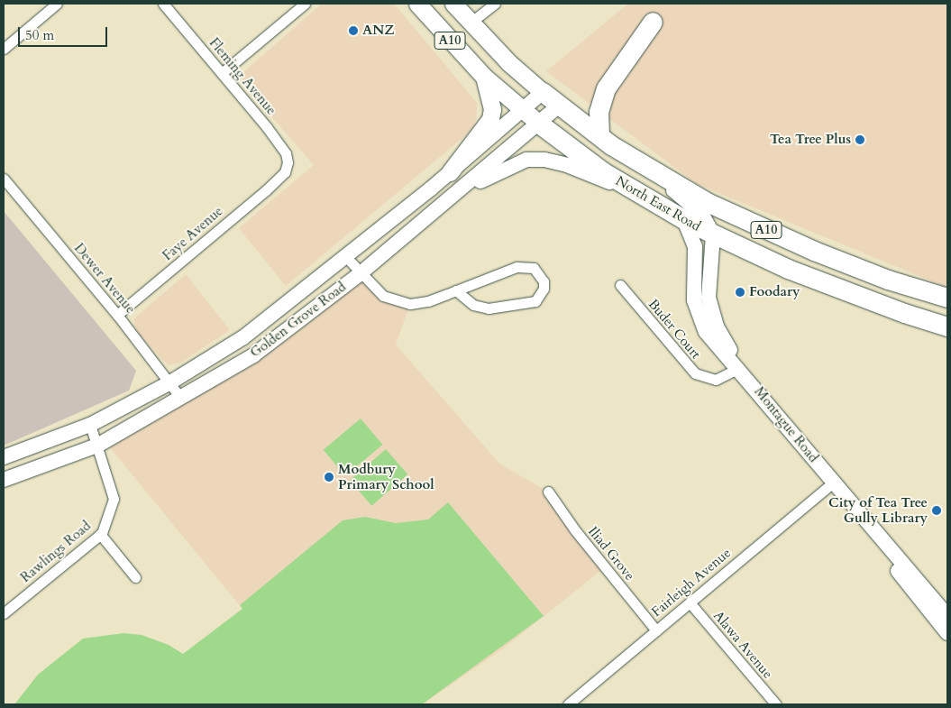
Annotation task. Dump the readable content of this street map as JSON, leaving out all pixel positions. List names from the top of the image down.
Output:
{
  "streets": {
    "highway": ["A10", "North East Road"],
    "main road": ["Golden Grove Road", "Montague Road"],
    "street": [
      "Fleming Avenue",
      "Faye Avenue",
      "Dewer Avenue",
      "Buder Court",
      "Rawlings Road",
      "Iliad Grove",
      "Fairleigh Avenue",
      "Alawa Avenue"
    ]
  },
  "crossings": [
    ["Fleming Avenue", "Faye Avenue"],
    ["North East Road", "Golden Grove Road"],
    ["North East Road", "Montague Road"],
    ["Faye Avenue", "Dewer Avenue"],
    ["Dewer Avenue", "Golden Grove Road"],
    ["Golden Grove Road", "Rawlings Road"],
    ["Buder Court", "Montague Road"],
    ["Montague Road", "Fairleigh Avenue"],
    ["Iliad Grove", "Fairleigh Avenue"],
    ["Fairleigh Avenue", "Alawa Avenue"]
  ],
  "places": [
    "ANZ",
    "Tea Tree Plus",
    "Foodary",
    "Modbury Primary School",
    "City of Tea Tree Gully Library"
  ],
  "scale_bar": "50 m"
}
